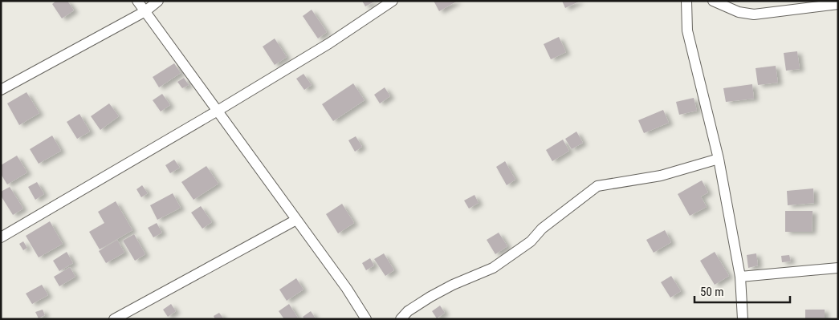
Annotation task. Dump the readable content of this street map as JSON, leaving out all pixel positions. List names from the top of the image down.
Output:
{
  "scale_bar": "50 m"
}
